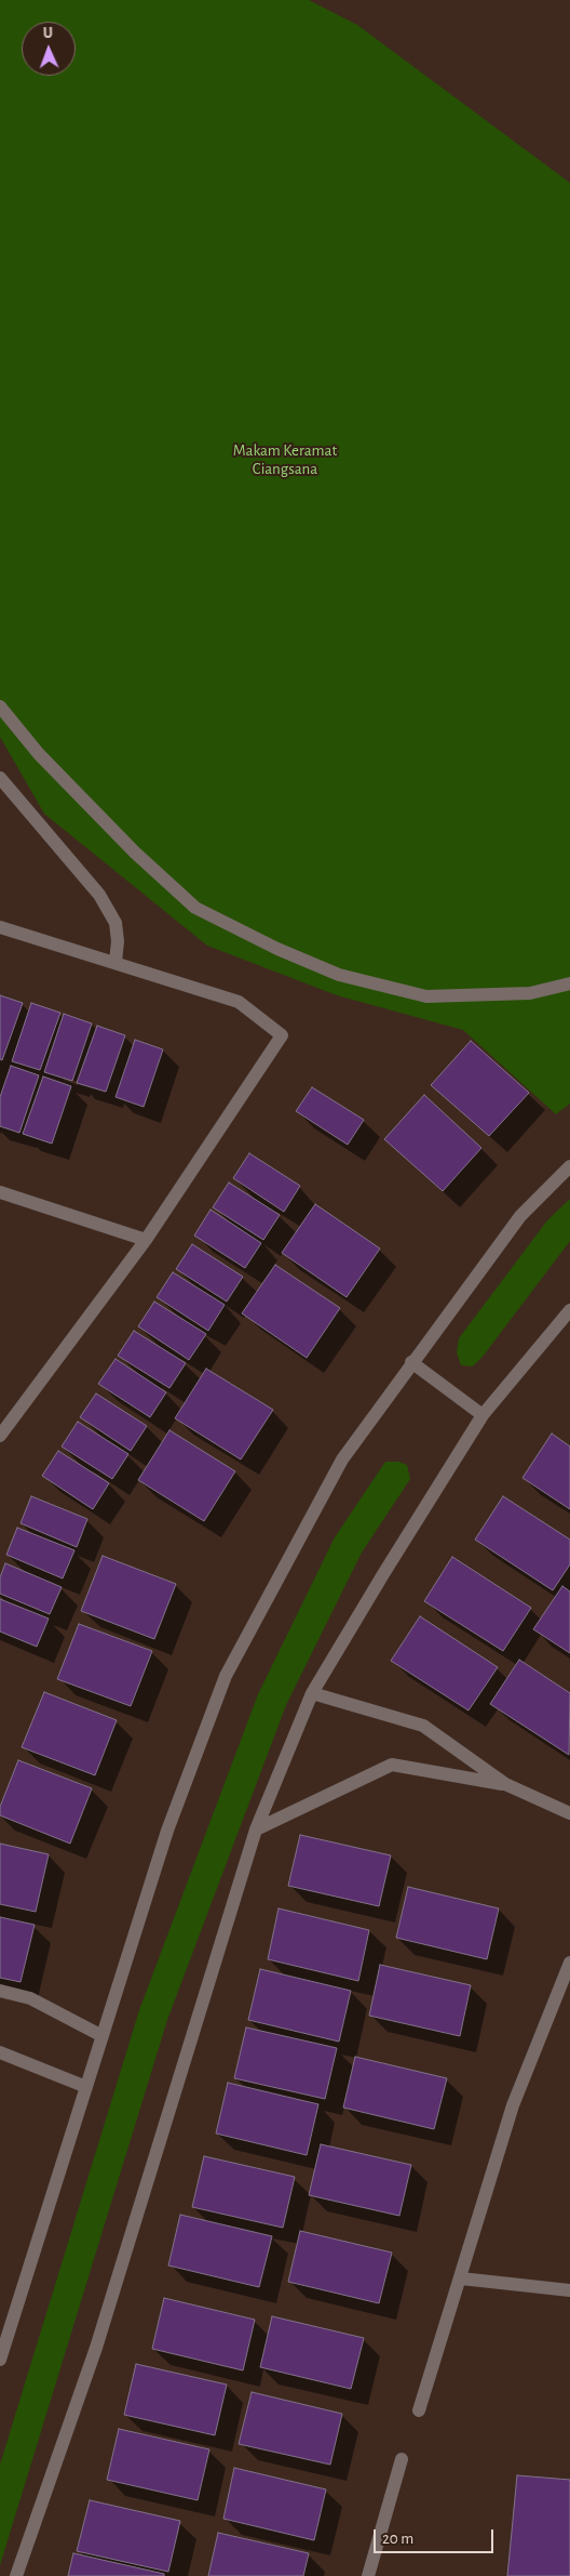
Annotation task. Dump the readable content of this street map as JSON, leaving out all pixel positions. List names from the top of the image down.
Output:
{
  "parks": ["Makam Keramat Ciangsana"],
  "scale_bar": "20 m",
  "north": "top"
}
